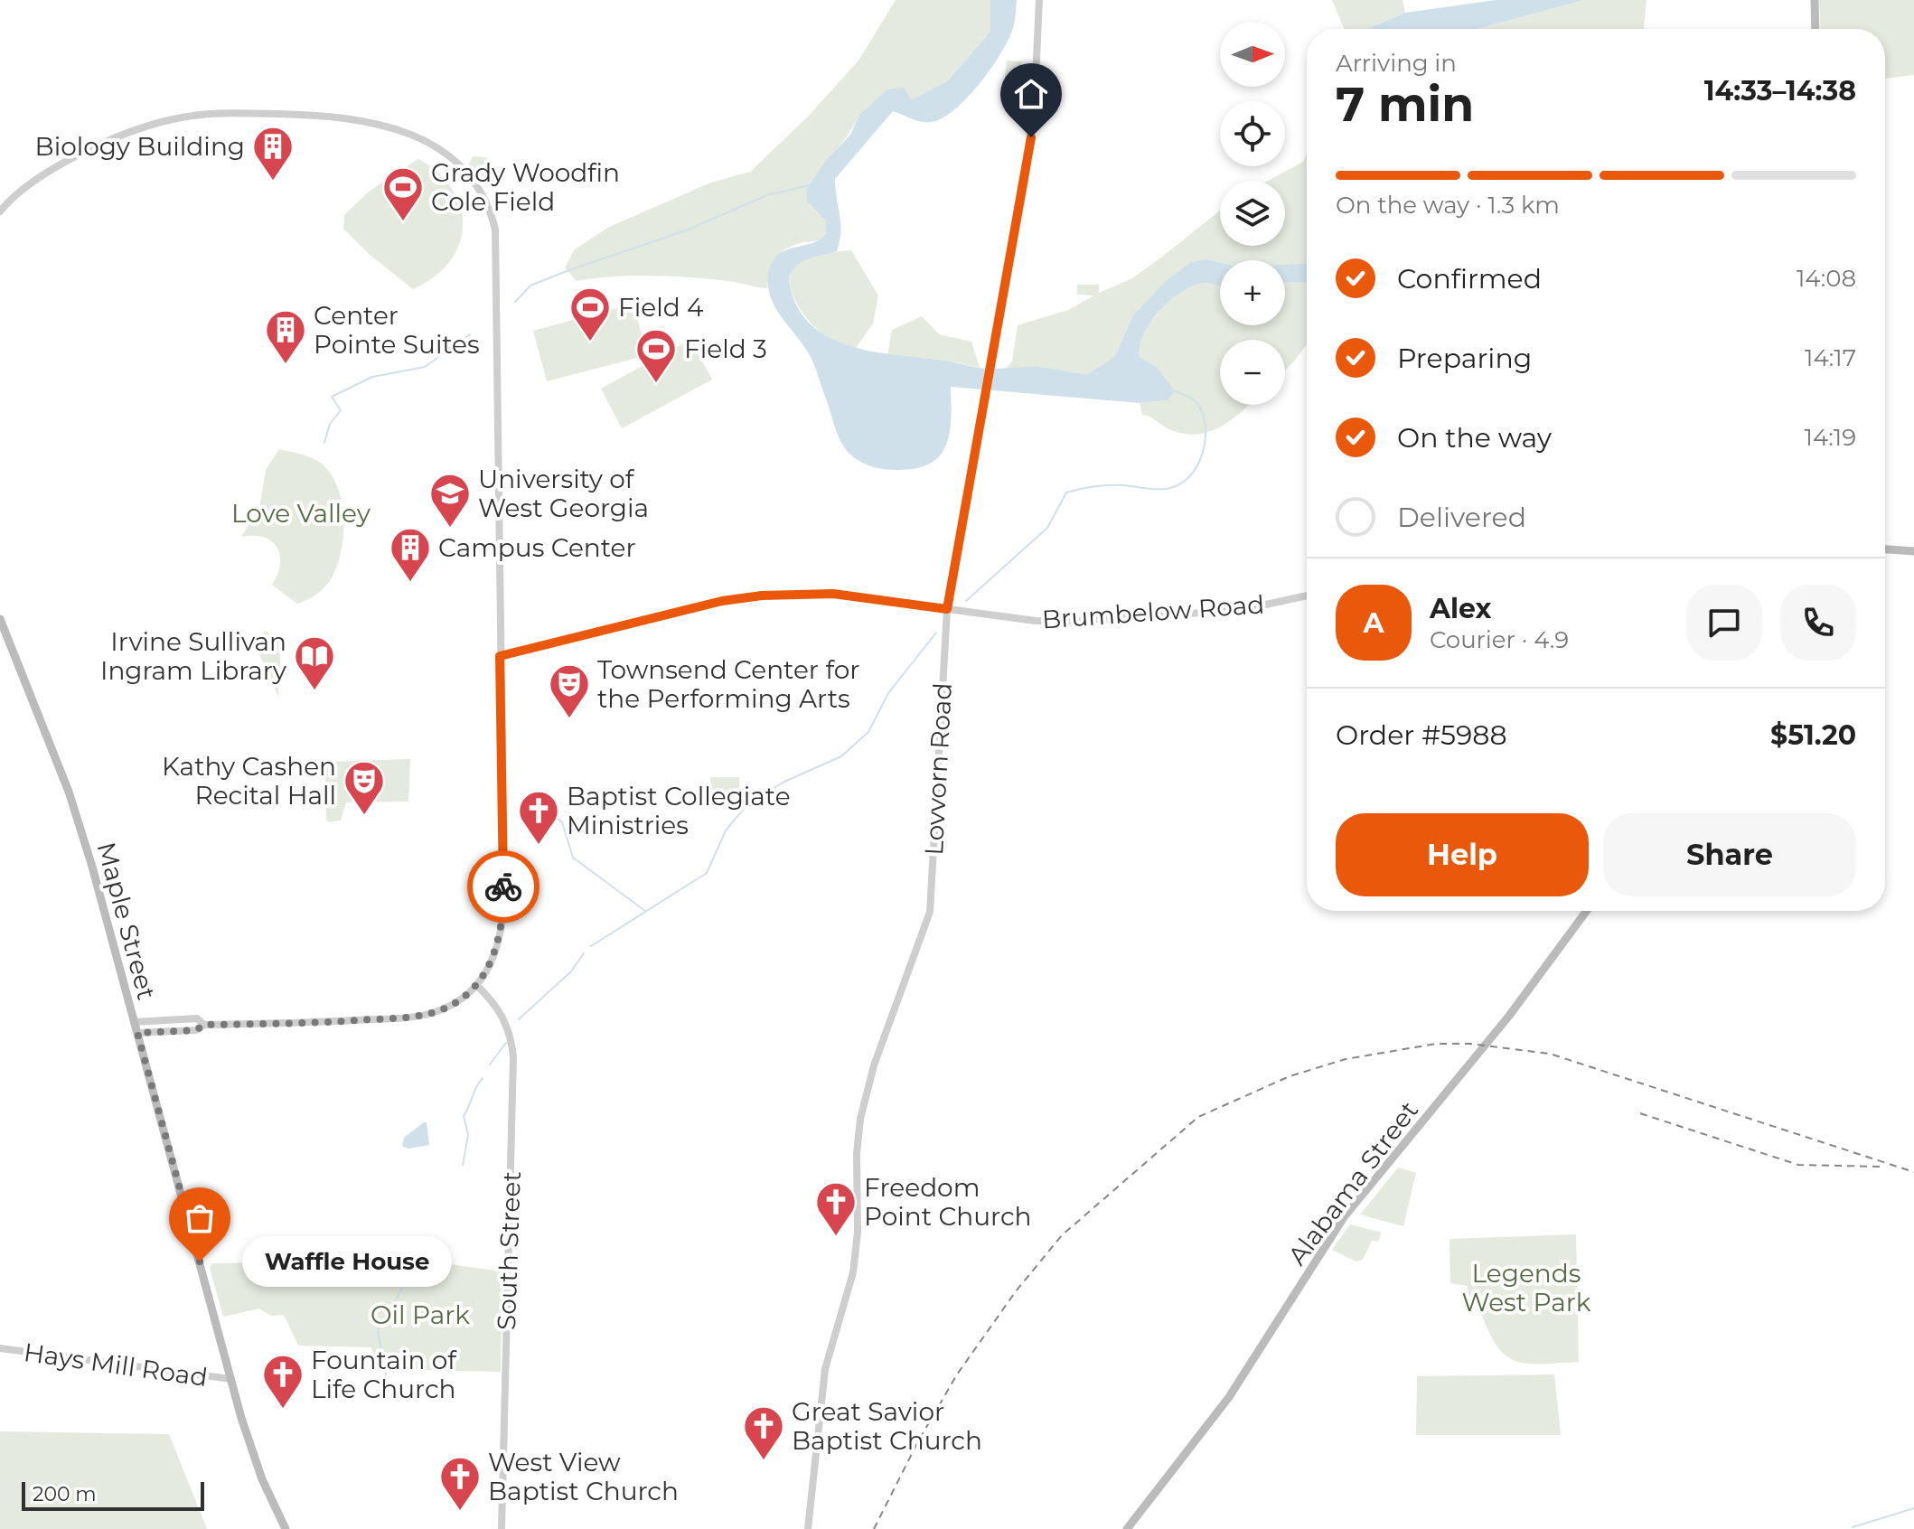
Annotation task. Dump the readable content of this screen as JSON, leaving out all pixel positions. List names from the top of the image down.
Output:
{
  "streets": {
    "main road": ["Maple Street", "Alabama Street"],
    "street": [
      "Brumbelow Road",
      "Lovvorn Road",
      "South Street",
      "Hays Mill Road"
    ]
  },
  "crossings": [
    ["Brumbelow Road", "Lovvorn Road"],
    ["Maple Street", "Hays Mill Road"]
  ],
  "parks": ["Love Valley", "Legends West Park", "Oil Park"],
  "places": {
    "building": ["Biology Building", "Center Pointe Suites", "Campus Center"],
    "sports": ["Grady Woodfin Cole Field", "Field 4", "Field 3"],
    "school or university": ["University of West Georgia"],
    "library": ["Irvine Sullivan Ingram Library"],
    "theatre": ["Townsend Center for the Performing Arts", "Kathy Cashen Recital Hall"],
    "church": [
      "Baptist Collegiate Ministries",
      "Freedom Point Church",
      "Fountain of Life Church",
      "Great Savior Baptist Church",
      "West View Baptist Church"
    ],
    "other": ["Waffle House"]
  },
  "scale_bar": "200 m",
  "north": "right",
  "page": {
    "map_buttons": ["+", "−"],
    "heading": ["7 min", "Arriving in", "14:33–14:38"],
    "panel": [
      "Alex",
      "Courier · 4.9",
      "Order #5988",
      "$51.20"
    ],
    "bar": "On the way · 1.3 km",
    "list": [
      ["Confirmed", "14:08"],
      ["Preparing", "14:17"],
      ["On the way", "14:19"],
      "Delivered"
    ],
    "round": "A",
    "buttons": ["Help", "Share"],
    "bubble": "Waffle House",
    "scale": "200 m"
  }
}
